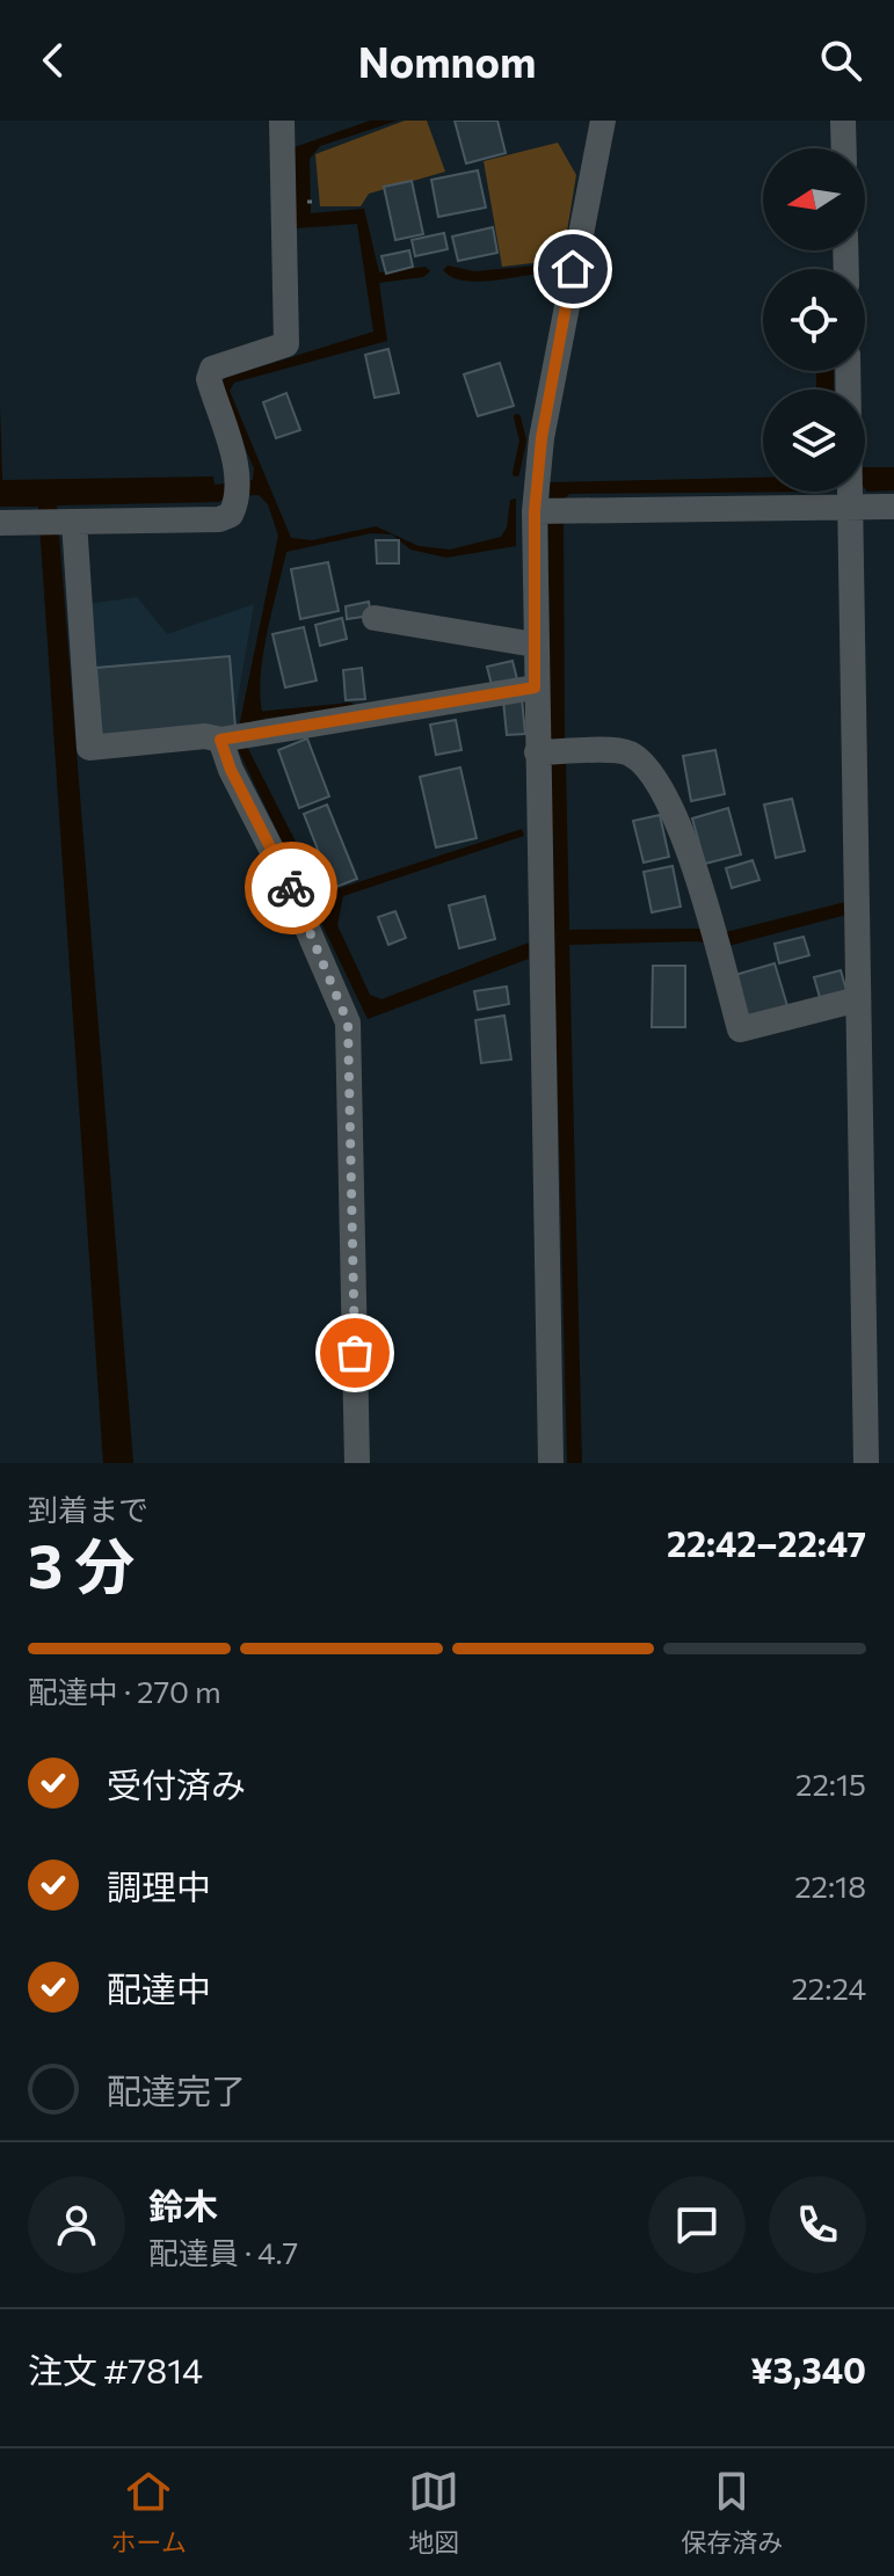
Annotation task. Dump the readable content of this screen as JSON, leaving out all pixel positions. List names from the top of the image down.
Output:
{
  "north": "left",
  "page": {
    "header": "Nomnom",
    "heading": ["3 分", "到着まで", "22:42–22:47"],
    "panel": [
      "鈴木",
      "配達員 · 4.7",
      "注文 #7814",
      "¥3,340"
    ],
    "bar": "配達中 · 270 m",
    "list": [
      ["受付済み", "22:15"],
      ["調理中", "22:18"],
      ["配達中", "22:24"],
      "配達完了"
    ],
    "tabs": ["ホーム", "地図", "保存済み"]
  }
}
